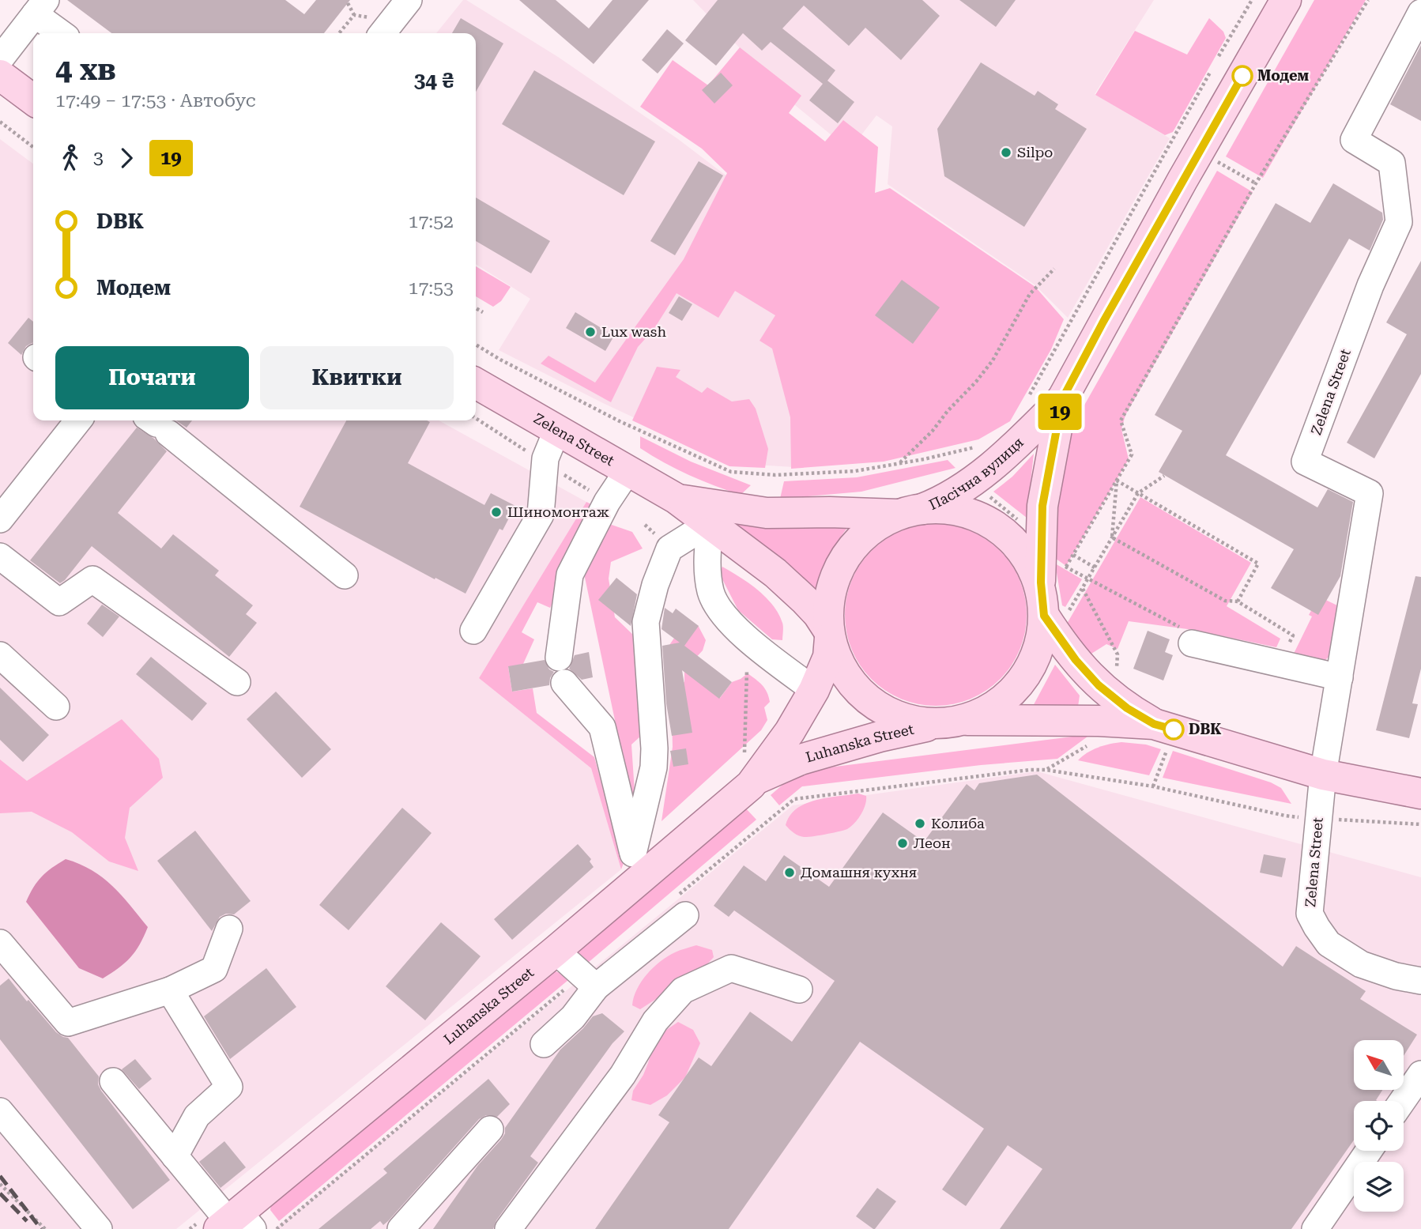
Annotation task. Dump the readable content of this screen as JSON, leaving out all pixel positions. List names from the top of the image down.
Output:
{
  "streets": {
    "main road": ["Zelena Street", "Пасічна вулиця", "Luhanska Street"]
  },
  "crossings": [
    ["Zelena Street", "Пасічна вулиця"],
    ["Zelena Street", "Luhanska Street"],
    ["Пасічна вулиця", "Luhanska Street"]
  ],
  "places": [
    "Модем",
    "Silpo",
    "Lux wash",
    "Шиномонтаж",
    "DBK",
    "Колиба",
    "Леон",
    "Домашня кухня"
  ],
  "lines": ["bus line 19"],
  "north": "top left",
  "page": {
    "on_map": "19",
    "heading": ["4 хв", "17:49 – 17:53 · Автобус", "34 ₴"],
    "legs": ["3", "19"],
    "list": [
      {
        "name": "DBK",
        "value": "17:52"
      },
      {
        "name": "Модем",
        "value": "17:53"
      }
    ],
    "buttons": ["Почати", "Квитки"]
  }
}
